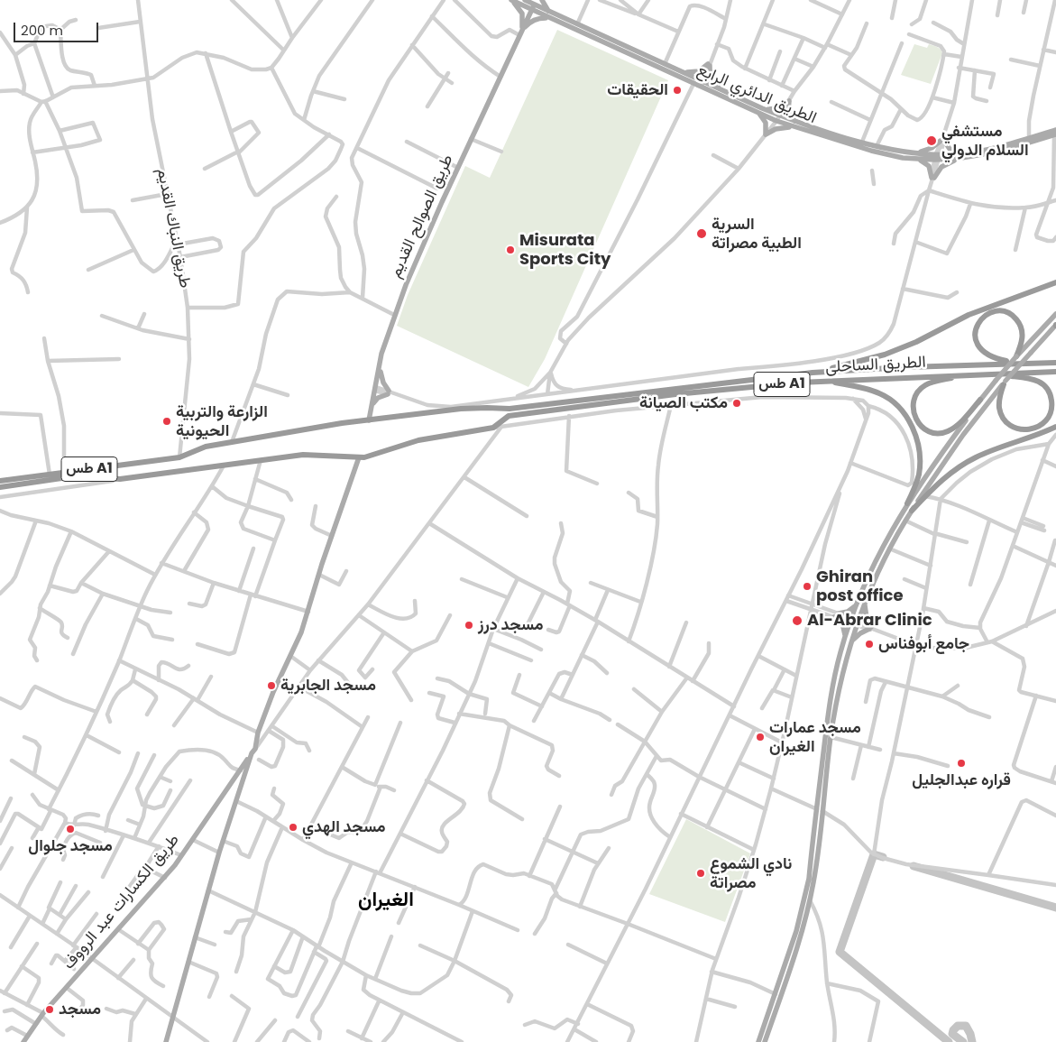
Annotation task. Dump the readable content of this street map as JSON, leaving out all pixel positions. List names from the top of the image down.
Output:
{
  "streets": {
    "highway": ["الطريق الساحلى", "طس A1"],
    "main road": ["الطريق الدائري الرابع", "طريق الصوالح القديم", "طريق الكسارات عبد الرووف"],
    "street": ["طريق النباك القديم"]
  },
  "crossings": [
    ["الطريق الدائري الرابع", "طريق الصوالح القديم"],
    ["طريق الصوالح القديم", "الطريق الساحلى"],
    ["طريق النباك القديم", "الطريق الساحلى"],
    ["طريق النباك القديم", "طس A1"],
    ["الطريق الساحلى", "طس A1"]
  ],
  "districts": ["الغيران"],
  "places": [
    "الحقيقات",
    "مستشفي السلام الدولي",
    "السرية الطبية مصراتة",
    "Misurata Sports City",
    "مكتب الصيانة",
    "الزارعة والتربية الحيونية",
    "Ghiran post office",
    "Al-Abrar Clinic",
    "مسجد درز",
    "جامع أبوفناس",
    "مسجد الجابرية",
    "مسجد عمارات الغيران",
    "قراره عبدالجليل",
    "مسجد الهدي",
    "مسجد جلوال",
    "نادي الشموع مصراتة",
    "مسجد"
  ],
  "scale_bar": "200 m"
}
